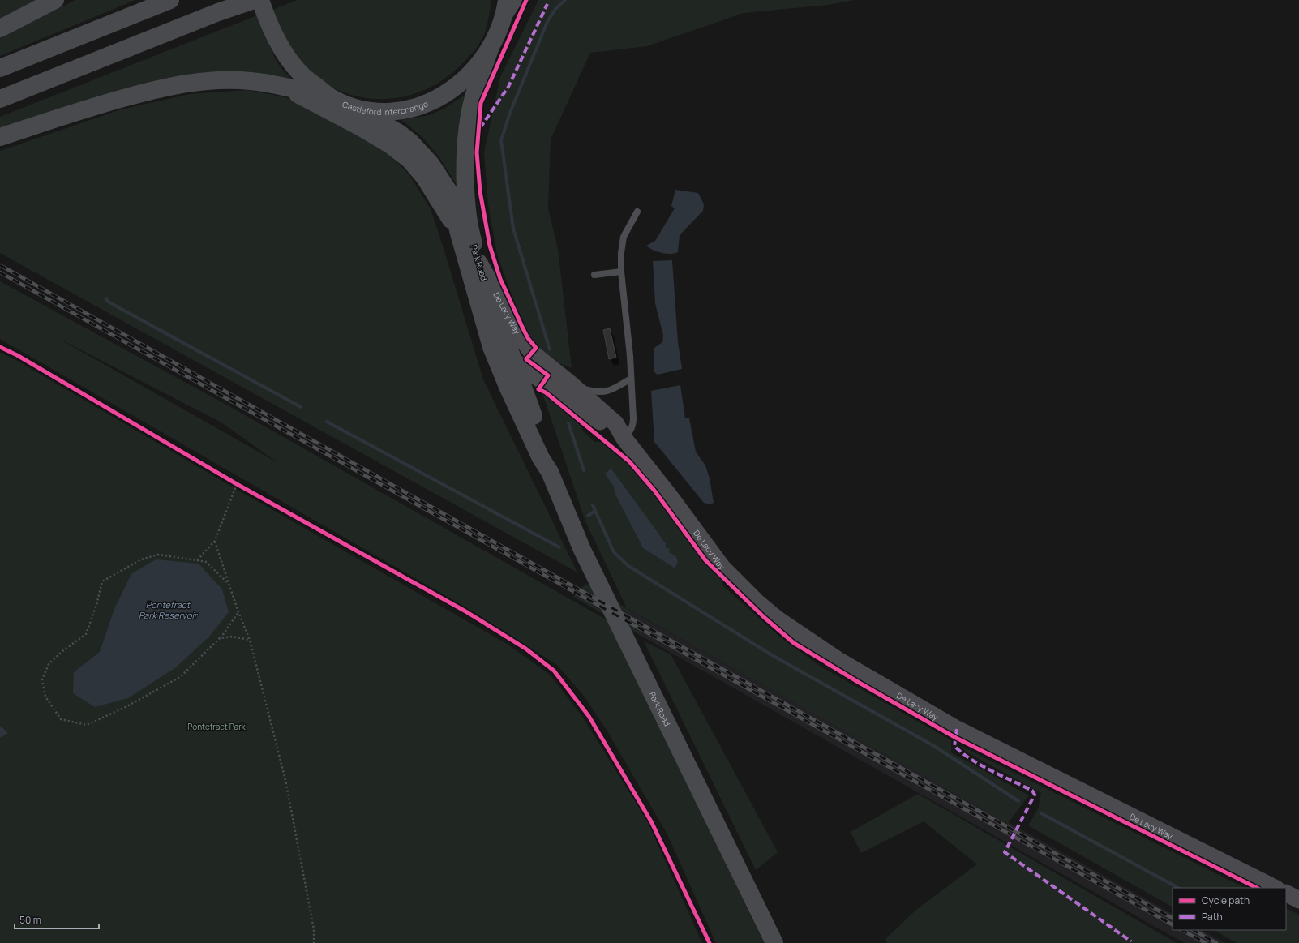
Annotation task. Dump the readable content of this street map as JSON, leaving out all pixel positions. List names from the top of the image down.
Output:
{
  "streets": {
    "main road": ["Castleford Interchange", "Park Road"],
    "street": ["De Lacy Way"]
  },
  "crossings": [
    ["Castleford Interchange", "Park Road"],
    ["Park Road", "De Lacy Way"]
  ],
  "water": ["Pontefract Park Reservoir"],
  "parks": ["Pontefract Park"],
  "legend": ["Cycle path", "Path"],
  "scale_bar": "50 m"
}
